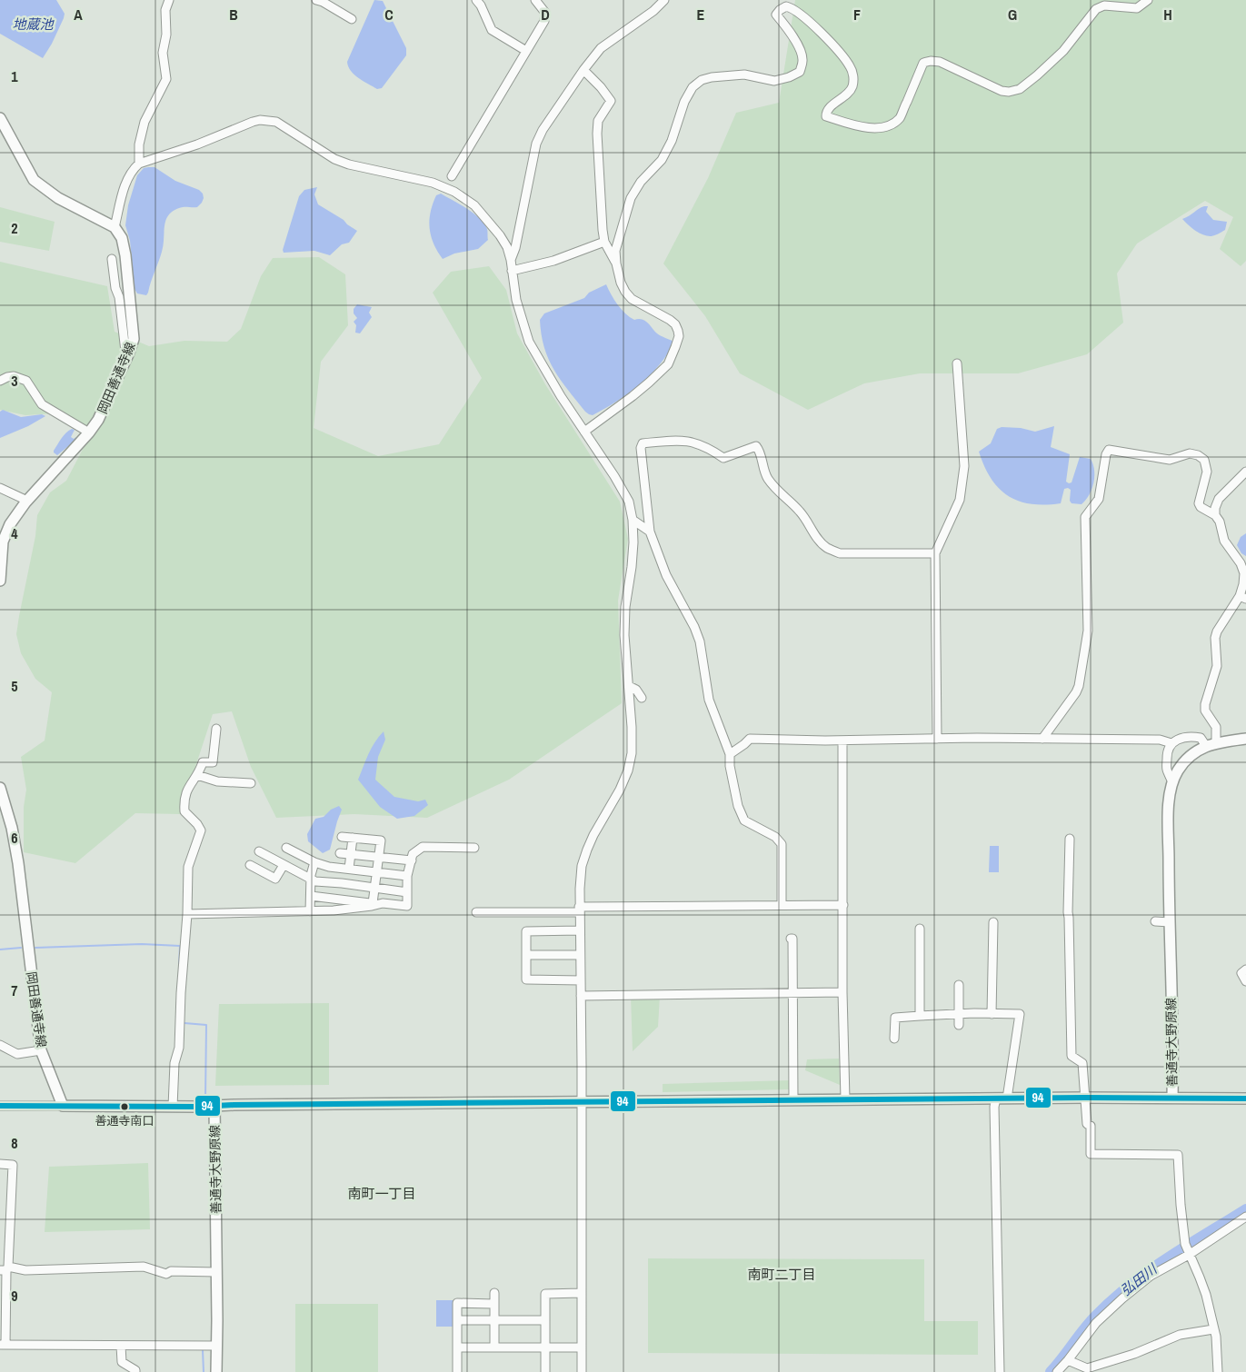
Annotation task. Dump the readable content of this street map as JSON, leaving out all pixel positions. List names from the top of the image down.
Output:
{
  "streets": {
    "main road": ["岡田善通寺線", "善通寺大野原線"]
  },
  "districts": ["南町一丁目", "南町二丁目"],
  "water": ["地蔵池", "弘田川"],
  "places": ["善通寺南口"],
  "lines": ["transit line 94"],
  "grid": {
    "columns": [
      "A",
      "B",
      "C",
      "D",
      "E",
      "F",
      "G",
      "H"
    ],
    "rows": [
      "1",
      "2",
      "3",
      "4",
      "5",
      "6",
      "7",
      "8",
      "9"
    ]
  }
}
